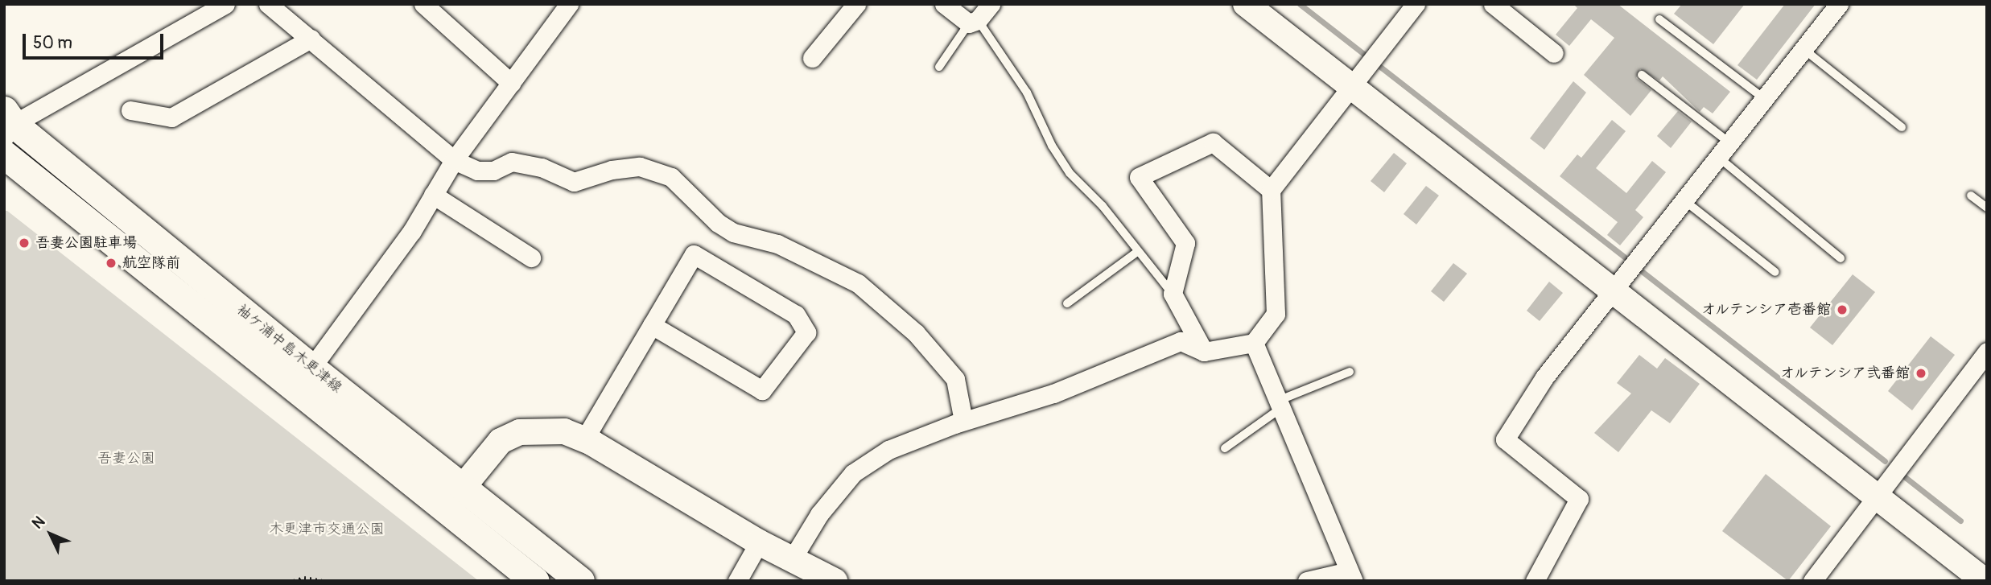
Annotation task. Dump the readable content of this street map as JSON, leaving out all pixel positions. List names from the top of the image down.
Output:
{
  "streets": {
    "main road": ["袖ケ浦中島木更津線"]
  },
  "parks": ["吾妻公園", "木更津市交通公園"],
  "places": [
    "吾妻公園駐車場",
    "航空隊前",
    "オルテンシア壱番館",
    "オルテンシア弐番館"
  ],
  "scale_bar": "50 m",
  "north": "top left"
}
